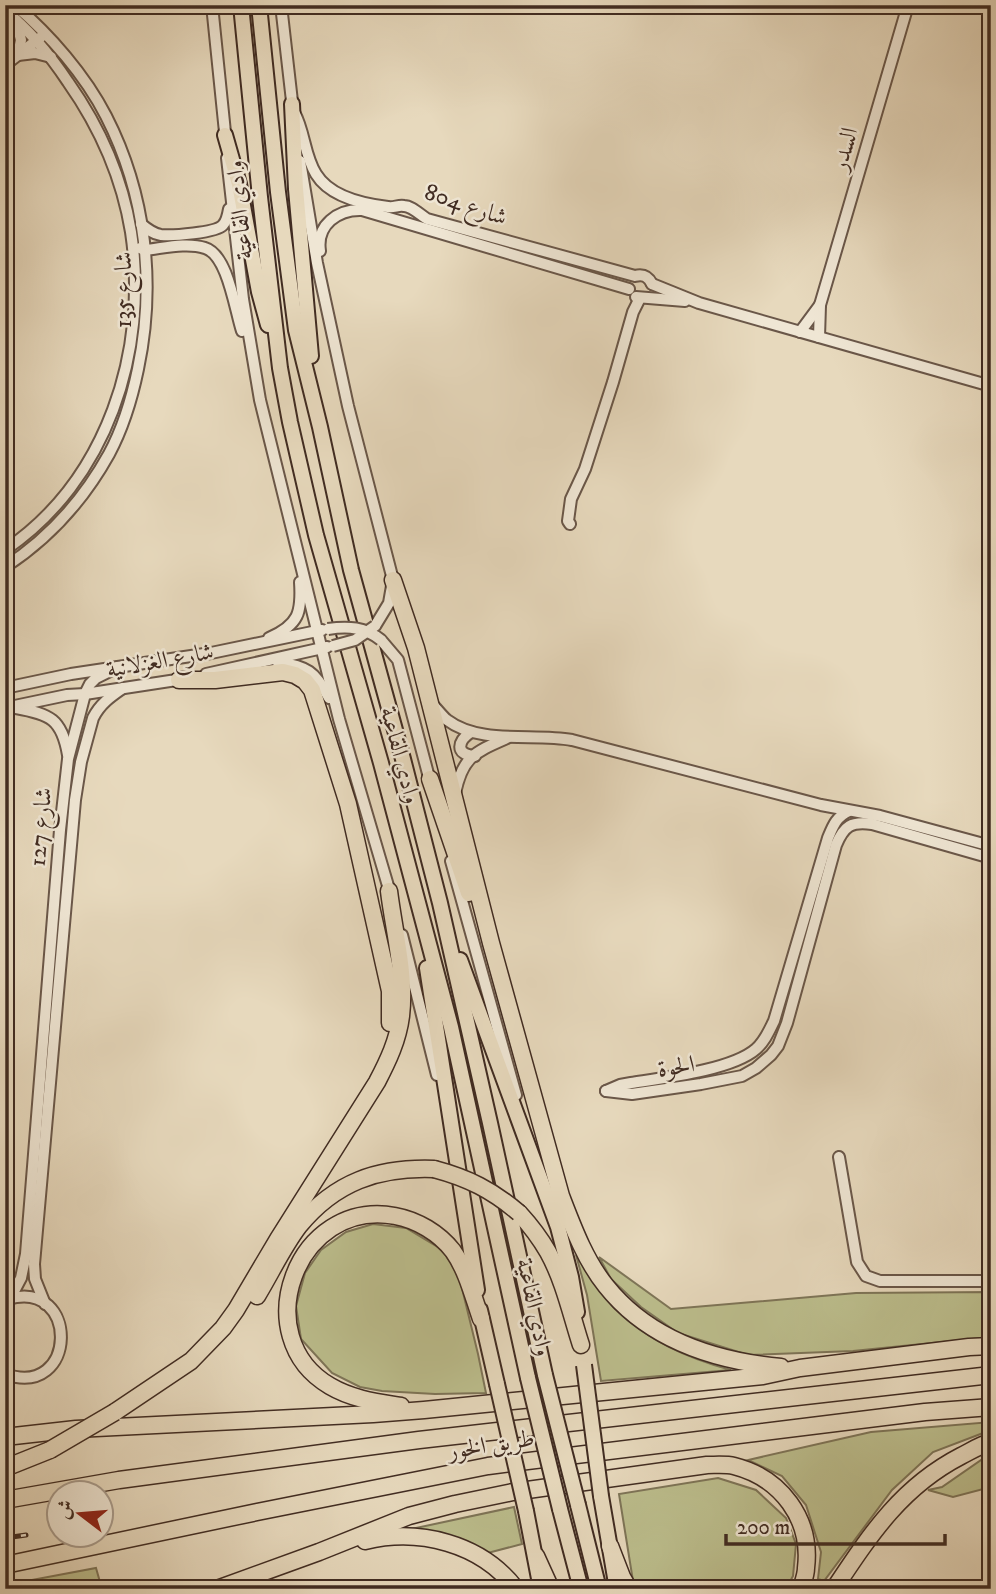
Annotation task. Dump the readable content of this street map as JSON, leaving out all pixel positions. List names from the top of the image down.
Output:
{
  "streets": {
    "highway": ["طريق الخور"],
    "main road": ["وادي القاعية"],
    "street": [
      "السدر",
      "شارع 804",
      "شارع 135",
      "شارع الغزلانية",
      "شارع 127",
      "الحوة"
    ]
  },
  "crossings": [
    ["وادي القاعية", "شارع 135"],
    ["وادي القاعية", "شارع الغزلانية"],
    ["شارع الغزلانية", "شارع 127"]
  ],
  "scale_bar": "200 m",
  "north": "left"
}
